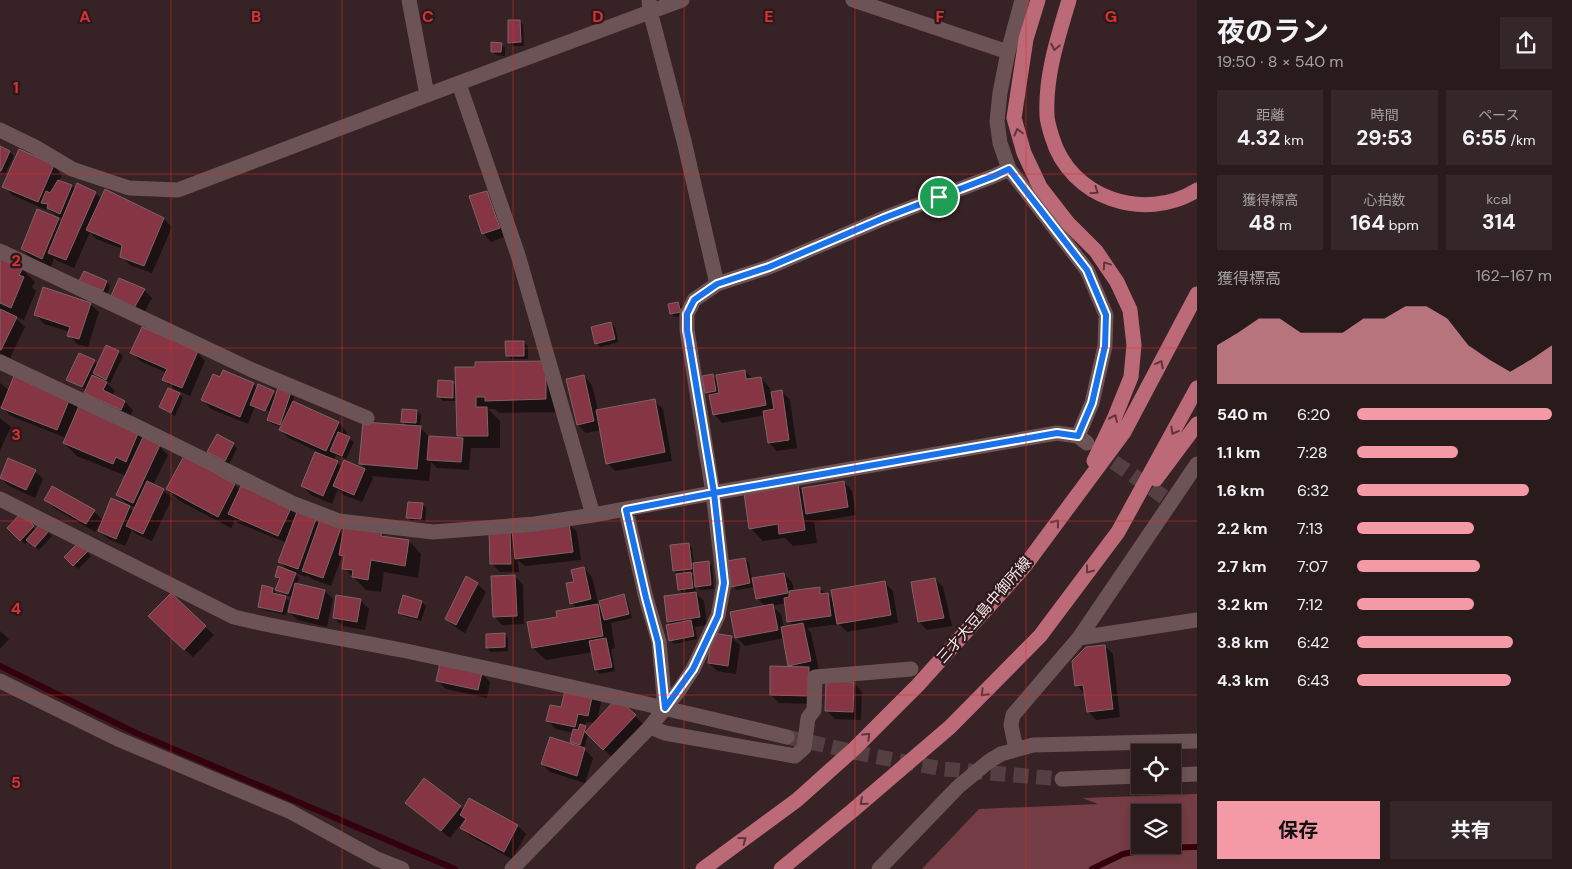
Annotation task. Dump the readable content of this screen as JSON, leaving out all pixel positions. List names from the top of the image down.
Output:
{
  "streets": {
    "main road": ["三才大豆島中御所線"]
  },
  "page": {
    "heading": ["夜のラン", "19:50 · 8 × 540 m"],
    "stats": [
      ["距離", "4.32 km"],
      ["時間", "29:53"],
      ["ペース", "6:55 /km"],
      ["獲得標高", "48 m"],
      ["心拍数", "164 bpm"],
      ["kcal", "314"]
    ],
    "chart": ["獲得標高", "162–167 m"],
    "list": [
      {
        "name": "540 m",
        "note": "6:20"
      },
      {
        "name": "1.1 km",
        "note": "7:28"
      },
      {
        "name": "1.6 km",
        "note": "6:32"
      },
      {
        "name": "2.2 km",
        "note": "7:13"
      },
      {
        "name": "2.7 km",
        "note": "7:07"
      },
      {
        "name": "3.2 km",
        "note": "7:12"
      },
      {
        "name": "3.8 km",
        "note": "6:42"
      },
      {
        "name": "4.3 km",
        "note": "6:43"
      }
    ],
    "buttons": ["保存", "共有"]
  },
  "grid": {
    "columns": [
      "A",
      "B",
      "C",
      "D",
      "E",
      "F",
      "G"
    ],
    "rows": [
      "1",
      "2",
      "3",
      "4",
      "5"
    ]
  }
}
